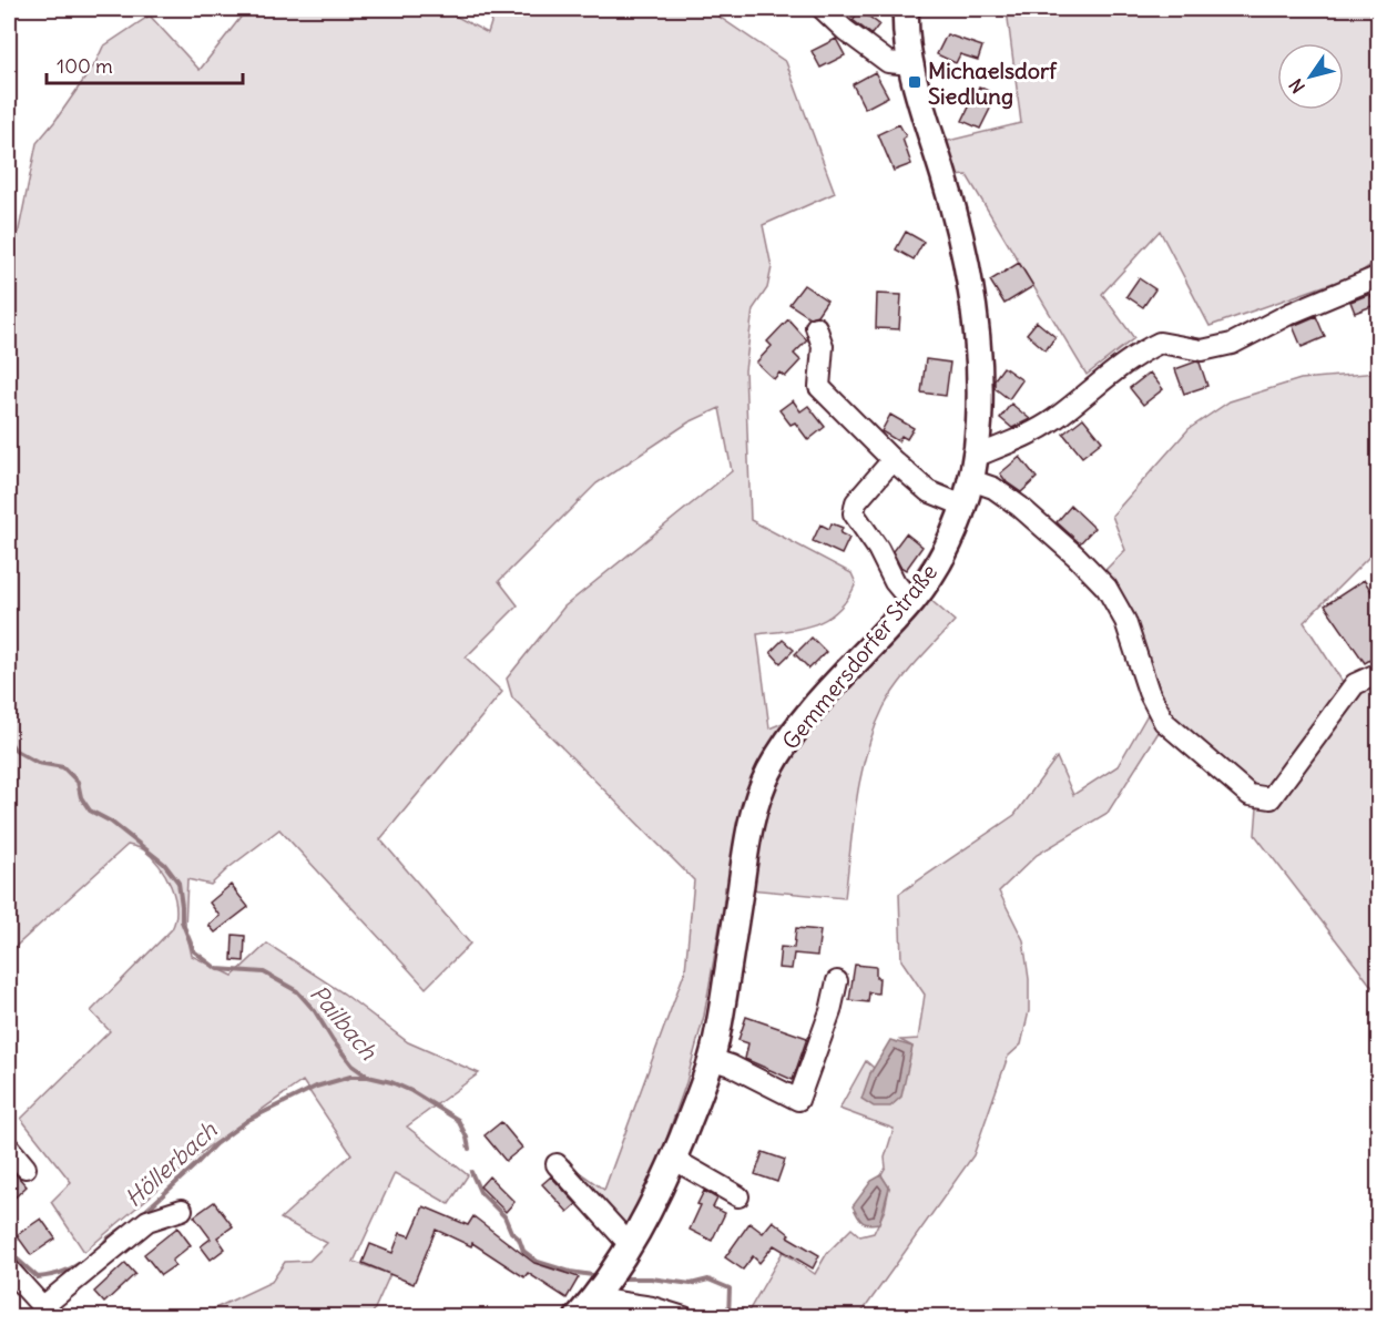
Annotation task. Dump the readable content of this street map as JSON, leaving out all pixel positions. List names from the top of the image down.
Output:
{
  "streets": {
    "main road": ["Gemmersdorfer Straße"]
  },
  "water": ["Pailbach", "Höllerbach"],
  "places": {
    "transit": ["Michaelsdorf Siedlung"]
  },
  "scale_bar": "100 m",
  "north": "bottom left"
}
